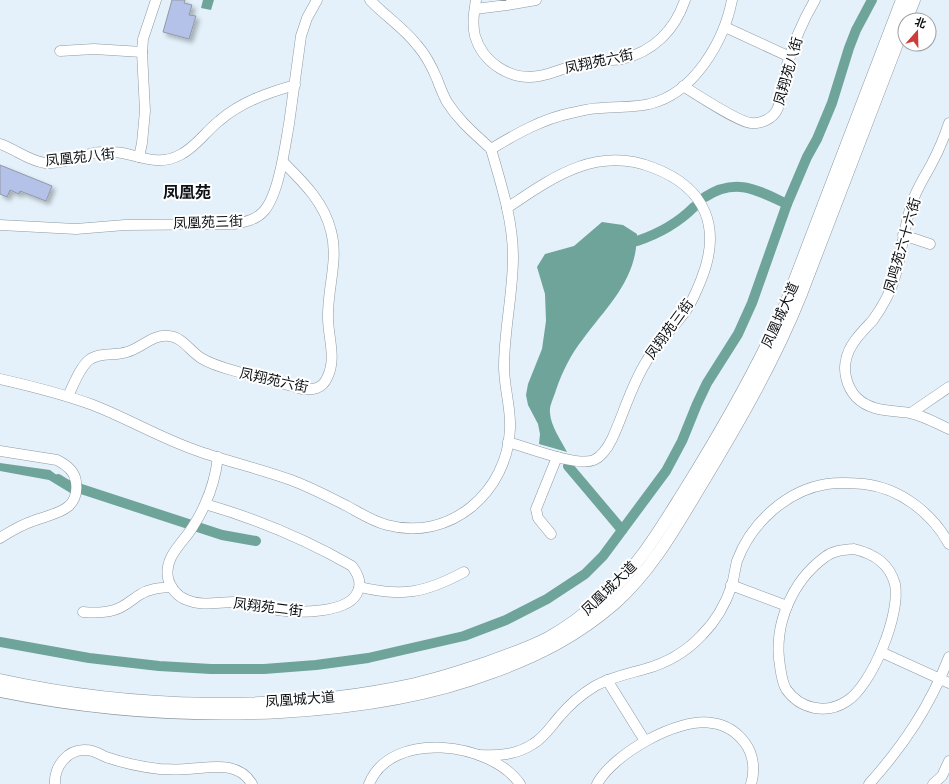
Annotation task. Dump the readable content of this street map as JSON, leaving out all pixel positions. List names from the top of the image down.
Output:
{
  "streets": {
    "main road": ["凤凰城大道"],
    "street": [
      "凤翔苑六街",
      "凤翔苑八街",
      "凤凰苑八街",
      "凤凰苑三街",
      "凤鸣苑六十六街",
      "凤翔苑三街",
      "凤翔苑二街"
    ]
  },
  "crossings": [
    ["凤翔苑六街", "凤凰苑三街"],
    ["凤凰苑八街", "凤凰苑三街"]
  ],
  "districts": ["凤凰苑"],
  "north": "top"
}
